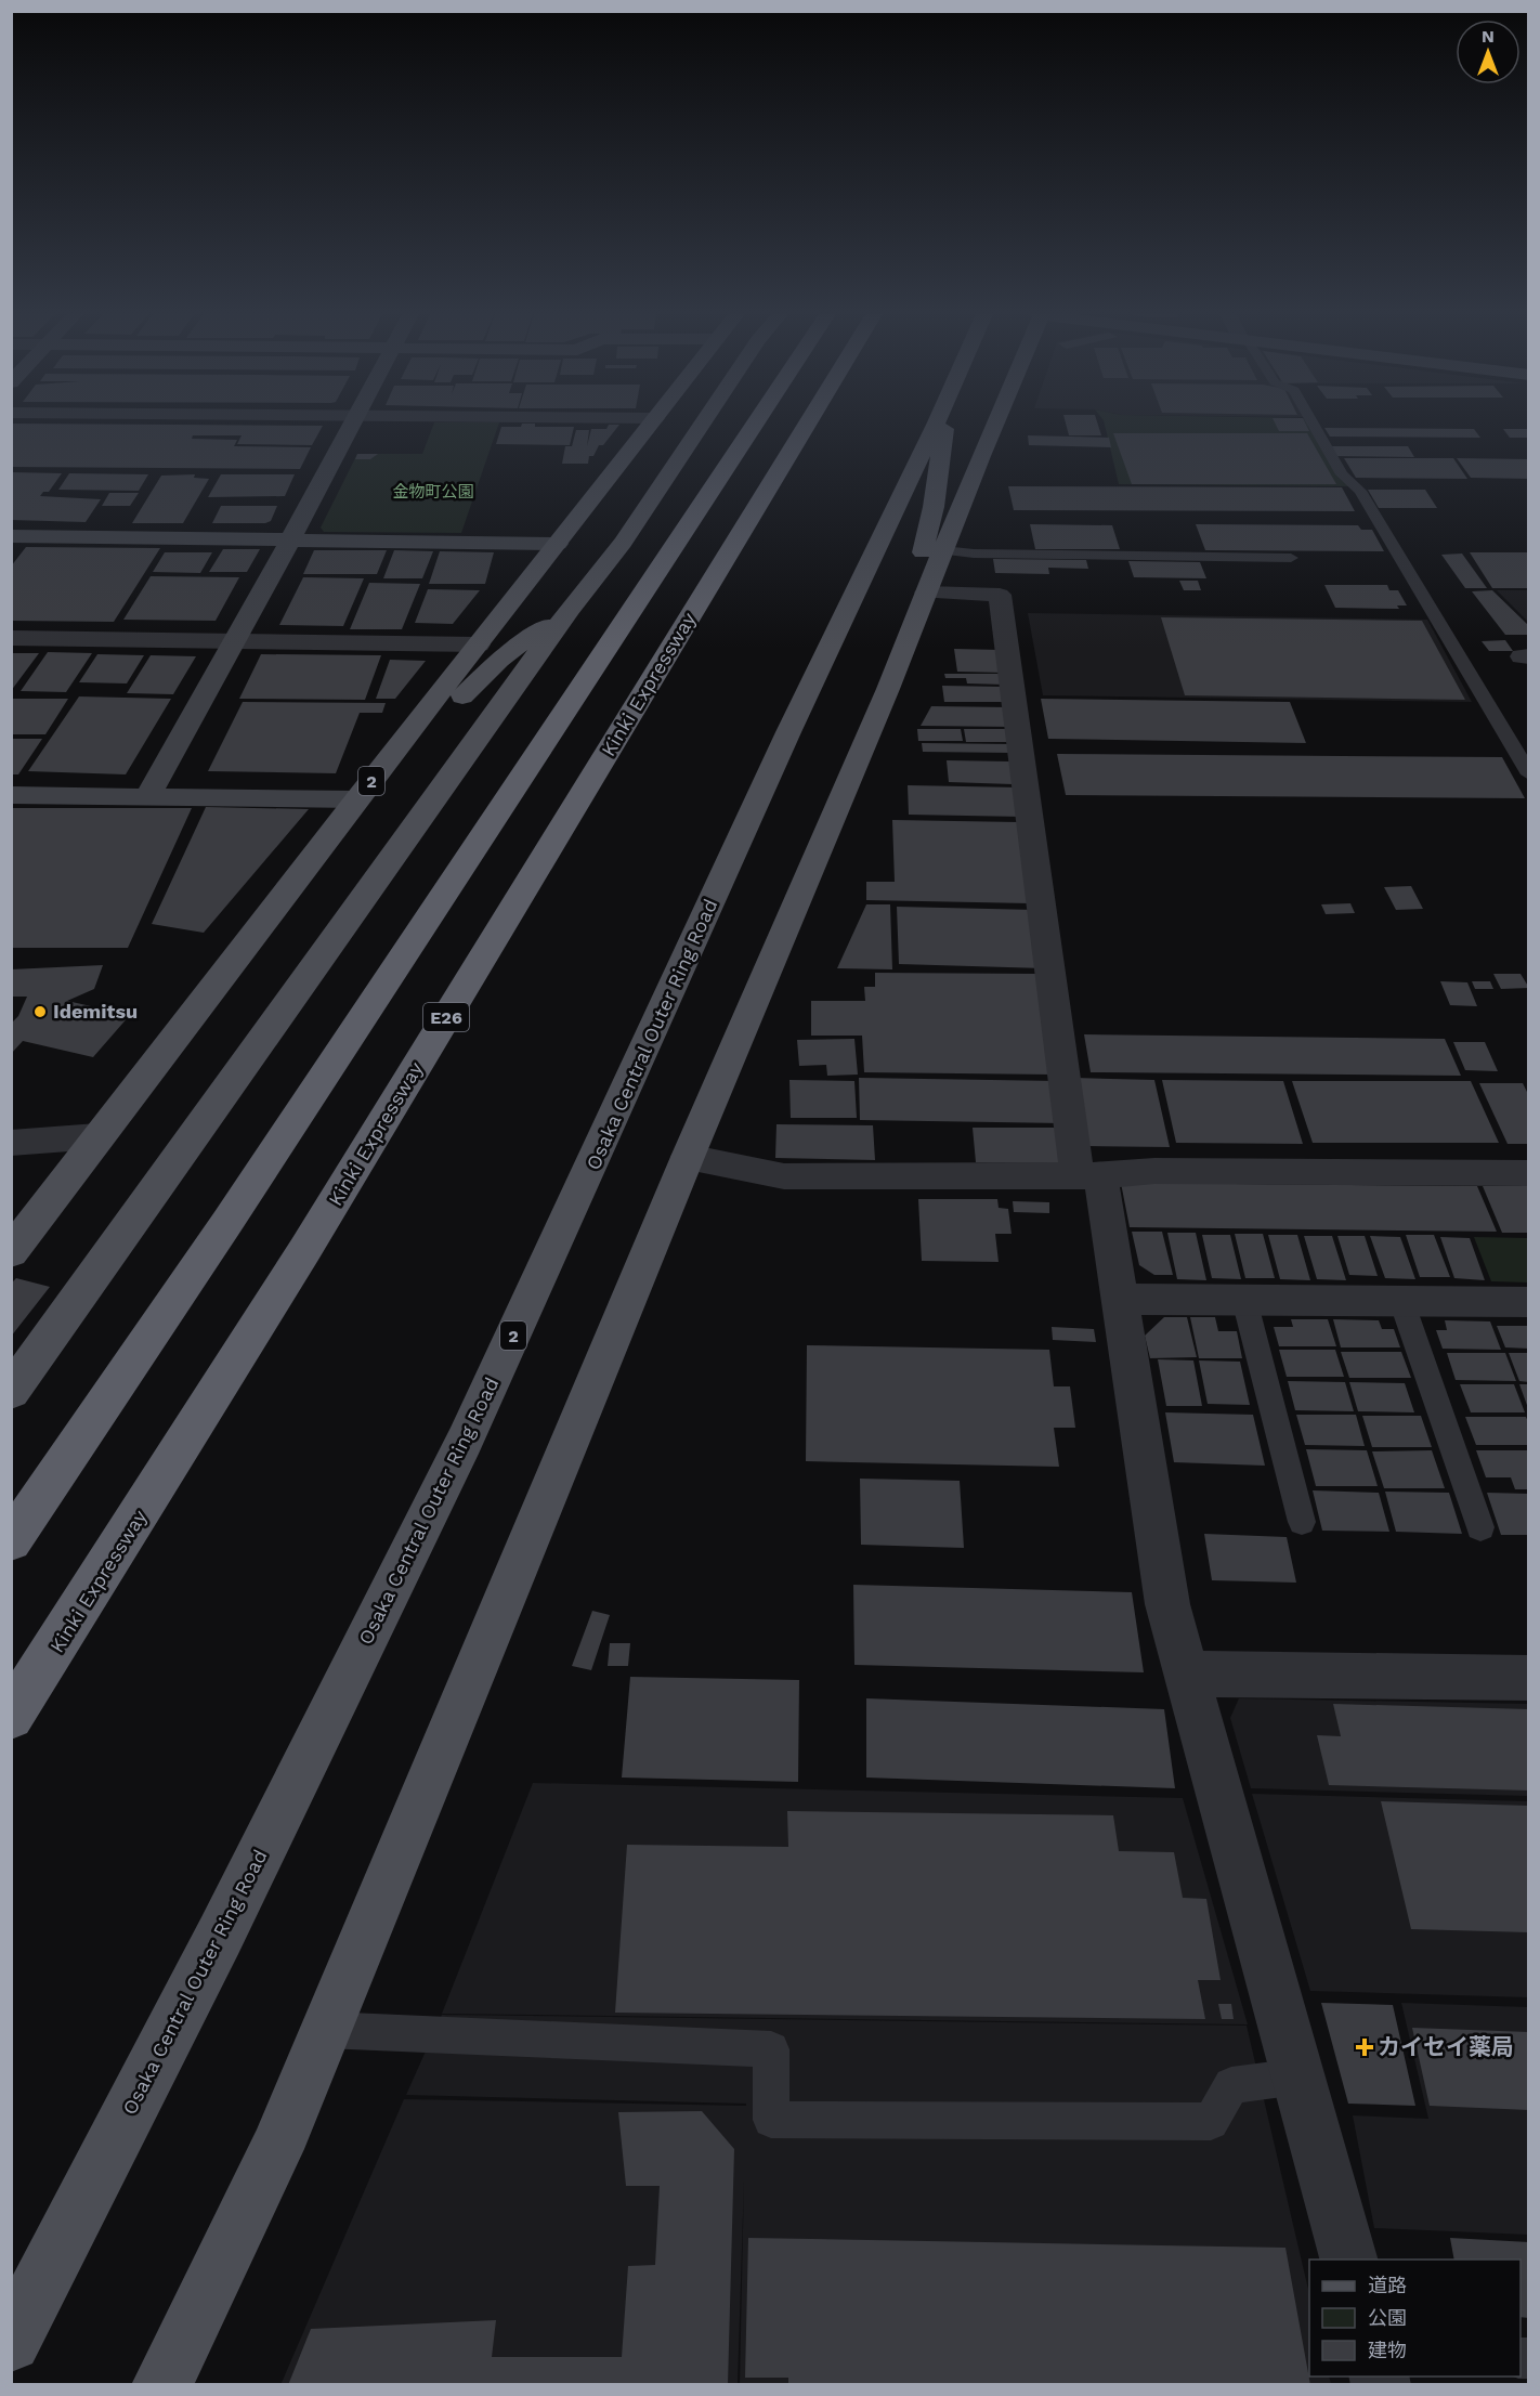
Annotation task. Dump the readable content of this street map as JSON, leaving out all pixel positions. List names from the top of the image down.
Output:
{
  "streets": {
    "highway": ["Kinki Expressway", "E26"],
    "main road": ["2", "Osaka Central Outer Ring Road"]
  },
  "parks": ["金物町公園"],
  "places": {
    "other": ["Idemitsu"],
    "health": ["カイセイ薬局"]
  },
  "legend": ["道路", "公園", "建物"],
  "north": "top"
}
